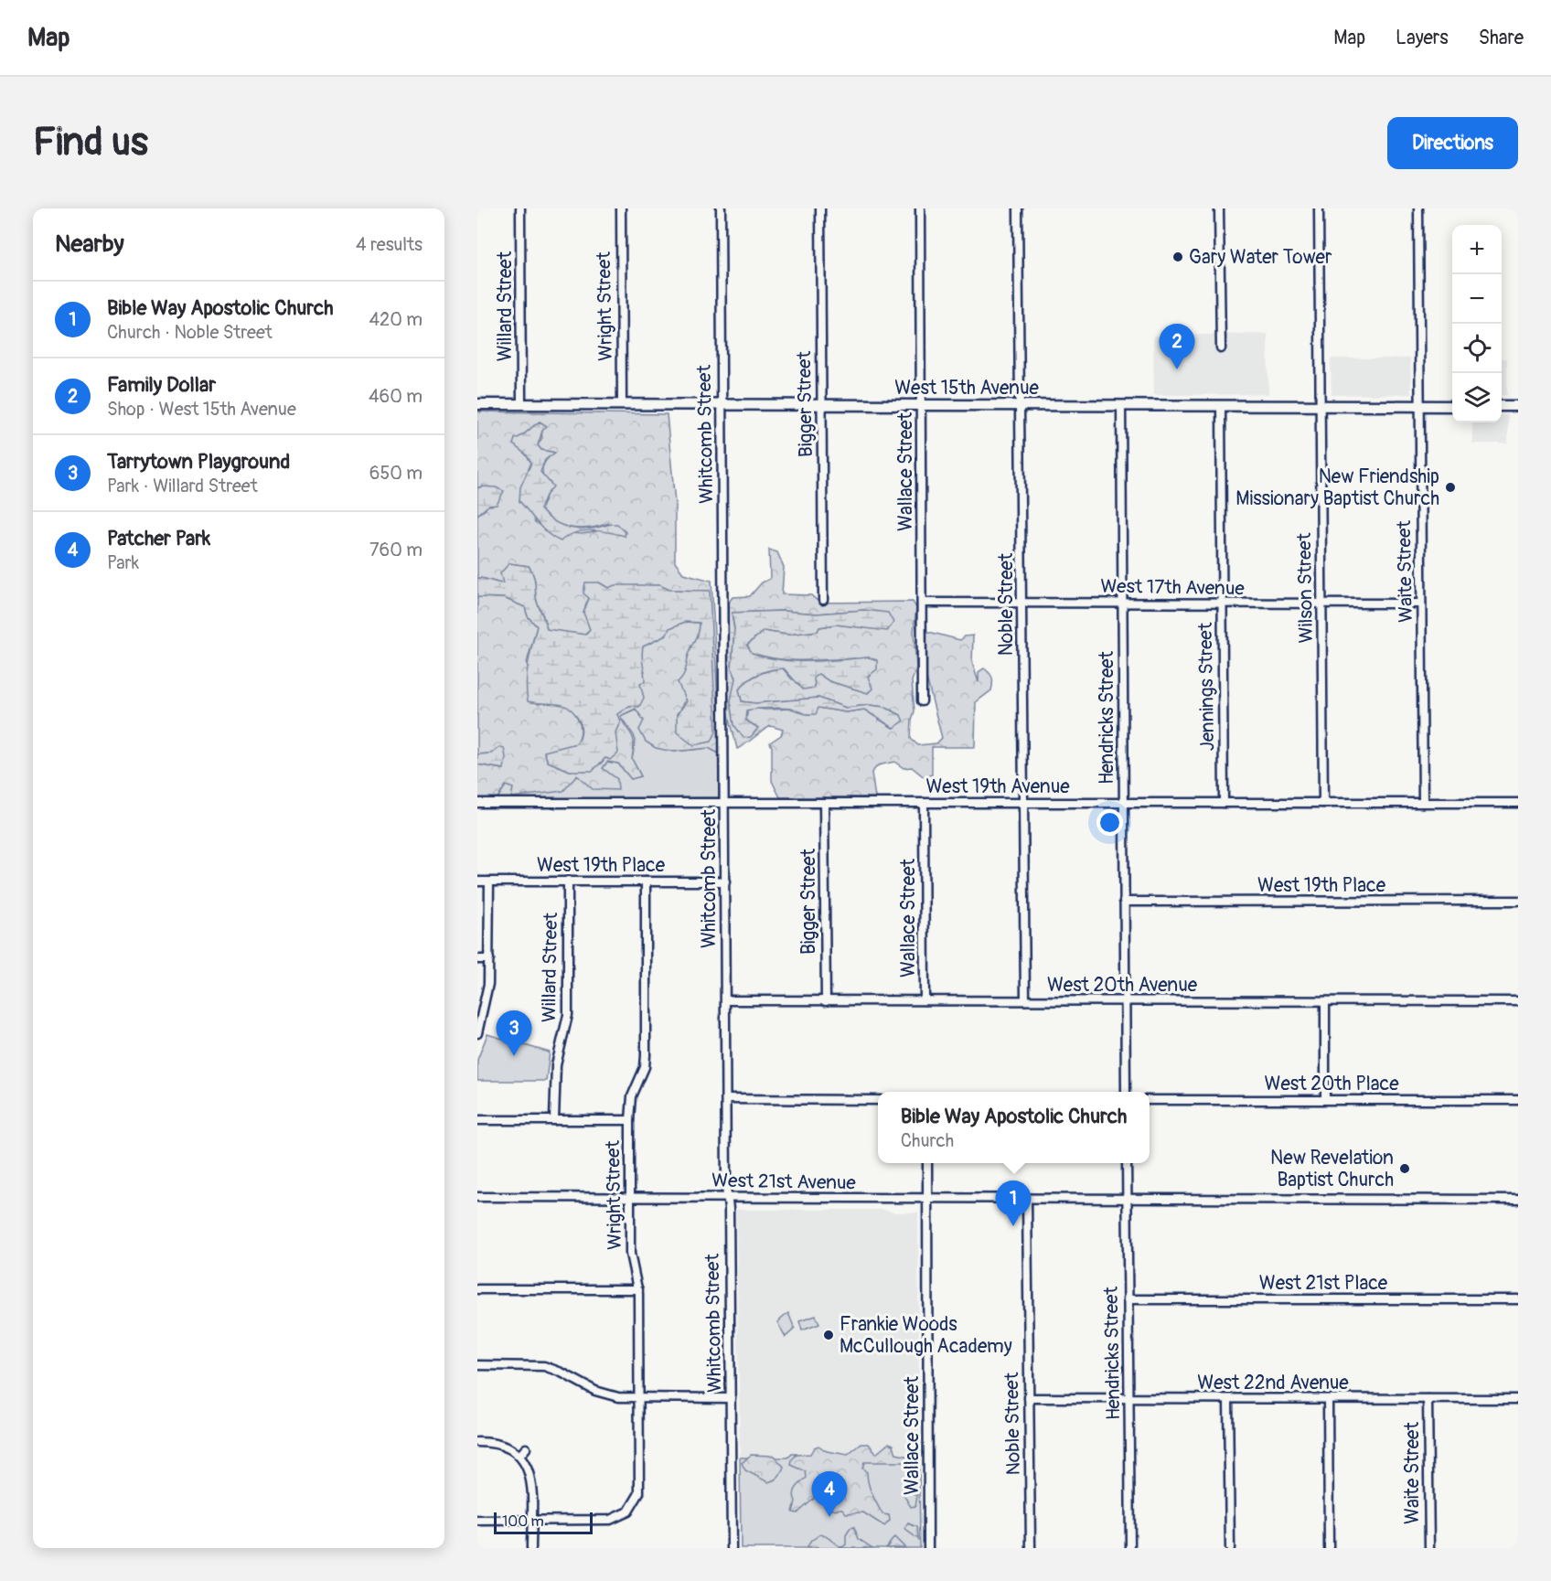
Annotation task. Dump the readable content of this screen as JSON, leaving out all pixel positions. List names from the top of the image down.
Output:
{
  "streets": {
    "main road": ["West 15th Avenue"],
    "street": [
      "Willard Street",
      "Wright Street",
      "Bigger Street",
      "Whitcomb Street",
      "Wallace Street",
      "Waite Street",
      "West 17th Avenue",
      "Wilson Street",
      "Noble Street",
      "Jennings Street",
      "Hendricks Street",
      "West 19th Avenue",
      "West 19th Place",
      "West 20th Avenue",
      "West 20th Place",
      "West 21st Avenue",
      "West 21st Place",
      "West 22nd Avenue"
    ]
  },
  "crossings": [
    ["Willard Street", "West 15th Avenue"],
    ["Willard Street", "West 19th Place"],
    ["Wright Street", "West 15th Avenue"],
    ["Wright Street", "West 19th Place"],
    ["Wright Street", "West 21st Avenue"],
    ["West 15th Avenue", "Bigger Street"],
    ["West 15th Avenue", "Whitcomb Street"],
    ["West 15th Avenue", "Wallace Street"],
    ["West 15th Avenue", "Waite Street"],
    ["West 15th Avenue", "Wilson Street"],
    ["West 15th Avenue", "Noble Street"],
    ["West 15th Avenue", "Jennings Street"],
    ["West 15th Avenue", "Hendricks Street"],
    ["Bigger Street", "West 19th Avenue"],
    ["Bigger Street", "West 20th Avenue"],
    ["Whitcomb Street", "West 19th Avenue"],
    ["Whitcomb Street", "West 19th Place"],
    ["Whitcomb Street", "West 20th Avenue"],
    ["Whitcomb Street", "West 21st Avenue"],
    ["Wallace Street", "West 17th Avenue"],
    ["Wallace Street", "West 19th Avenue"],
    ["Wallace Street", "West 20th Avenue"],
    ["Wallace Street", "West 21st Avenue"],
    ["Waite Street", "West 17th Avenue"],
    ["Waite Street", "West 19th Avenue"],
    ["Waite Street", "West 22nd Avenue"],
    ["West 17th Avenue", "Wilson Street"],
    ["West 17th Avenue", "Noble Street"],
    ["West 17th Avenue", "Jennings Street"],
    ["West 17th Avenue", "Hendricks Street"],
    ["Wilson Street", "West 19th Avenue"],
    ["Noble Street", "West 19th Avenue"],
    ["Noble Street", "West 20th Avenue"],
    ["Noble Street", "West 21st Avenue"],
    ["Noble Street", "West 22nd Avenue"],
    ["Jennings Street", "West 19th Avenue"],
    ["Hendricks Street", "West 19th Avenue"],
    ["Hendricks Street", "West 19th Place"],
    ["Hendricks Street", "West 20th Avenue"],
    ["Hendricks Street", "West 21st Avenue"],
    ["Hendricks Street", "West 21st Place"],
    ["Hendricks Street", "West 22nd Avenue"]
  ],
  "places": [
    "Gary Water Tower",
    "New Friendship Missionary Baptist Church",
    "New Revelation Baptist Church",
    "Frankie Woods McCullough Academy"
  ],
  "scale_bar": "100 m",
  "page": {
    "header": "Map",
    "nav": ["Map", "Layers", "Share"],
    "buttons": "Directions",
    "title": "Find us",
    "heading": ["Nearby", "4 results"],
    "map_buttons": ["+", "−"],
    "list": [
      {
        "mark": "1",
        "name": "Bible Way Apostolic Church",
        "note": "Church · Noble Street",
        "value": "420 m"
      },
      {
        "mark": "2",
        "name": "Family Dollar",
        "note": "Shop · West 15th Avenue",
        "value": "460 m"
      },
      {
        "mark": "3",
        "name": "Tarrytown Playground",
        "note": "Park · Willard Street",
        "value": "650 m"
      },
      {
        "mark": "4",
        "name": "Patcher Park",
        "note": "Park",
        "value": "760 m"
      }
    ],
    "pins": [
      "2",
      "3",
      "1",
      "4"
    ],
    "popup": ["Bible Way Apostolic Church", "Church"],
    "scale": "100 m"
  }
}
